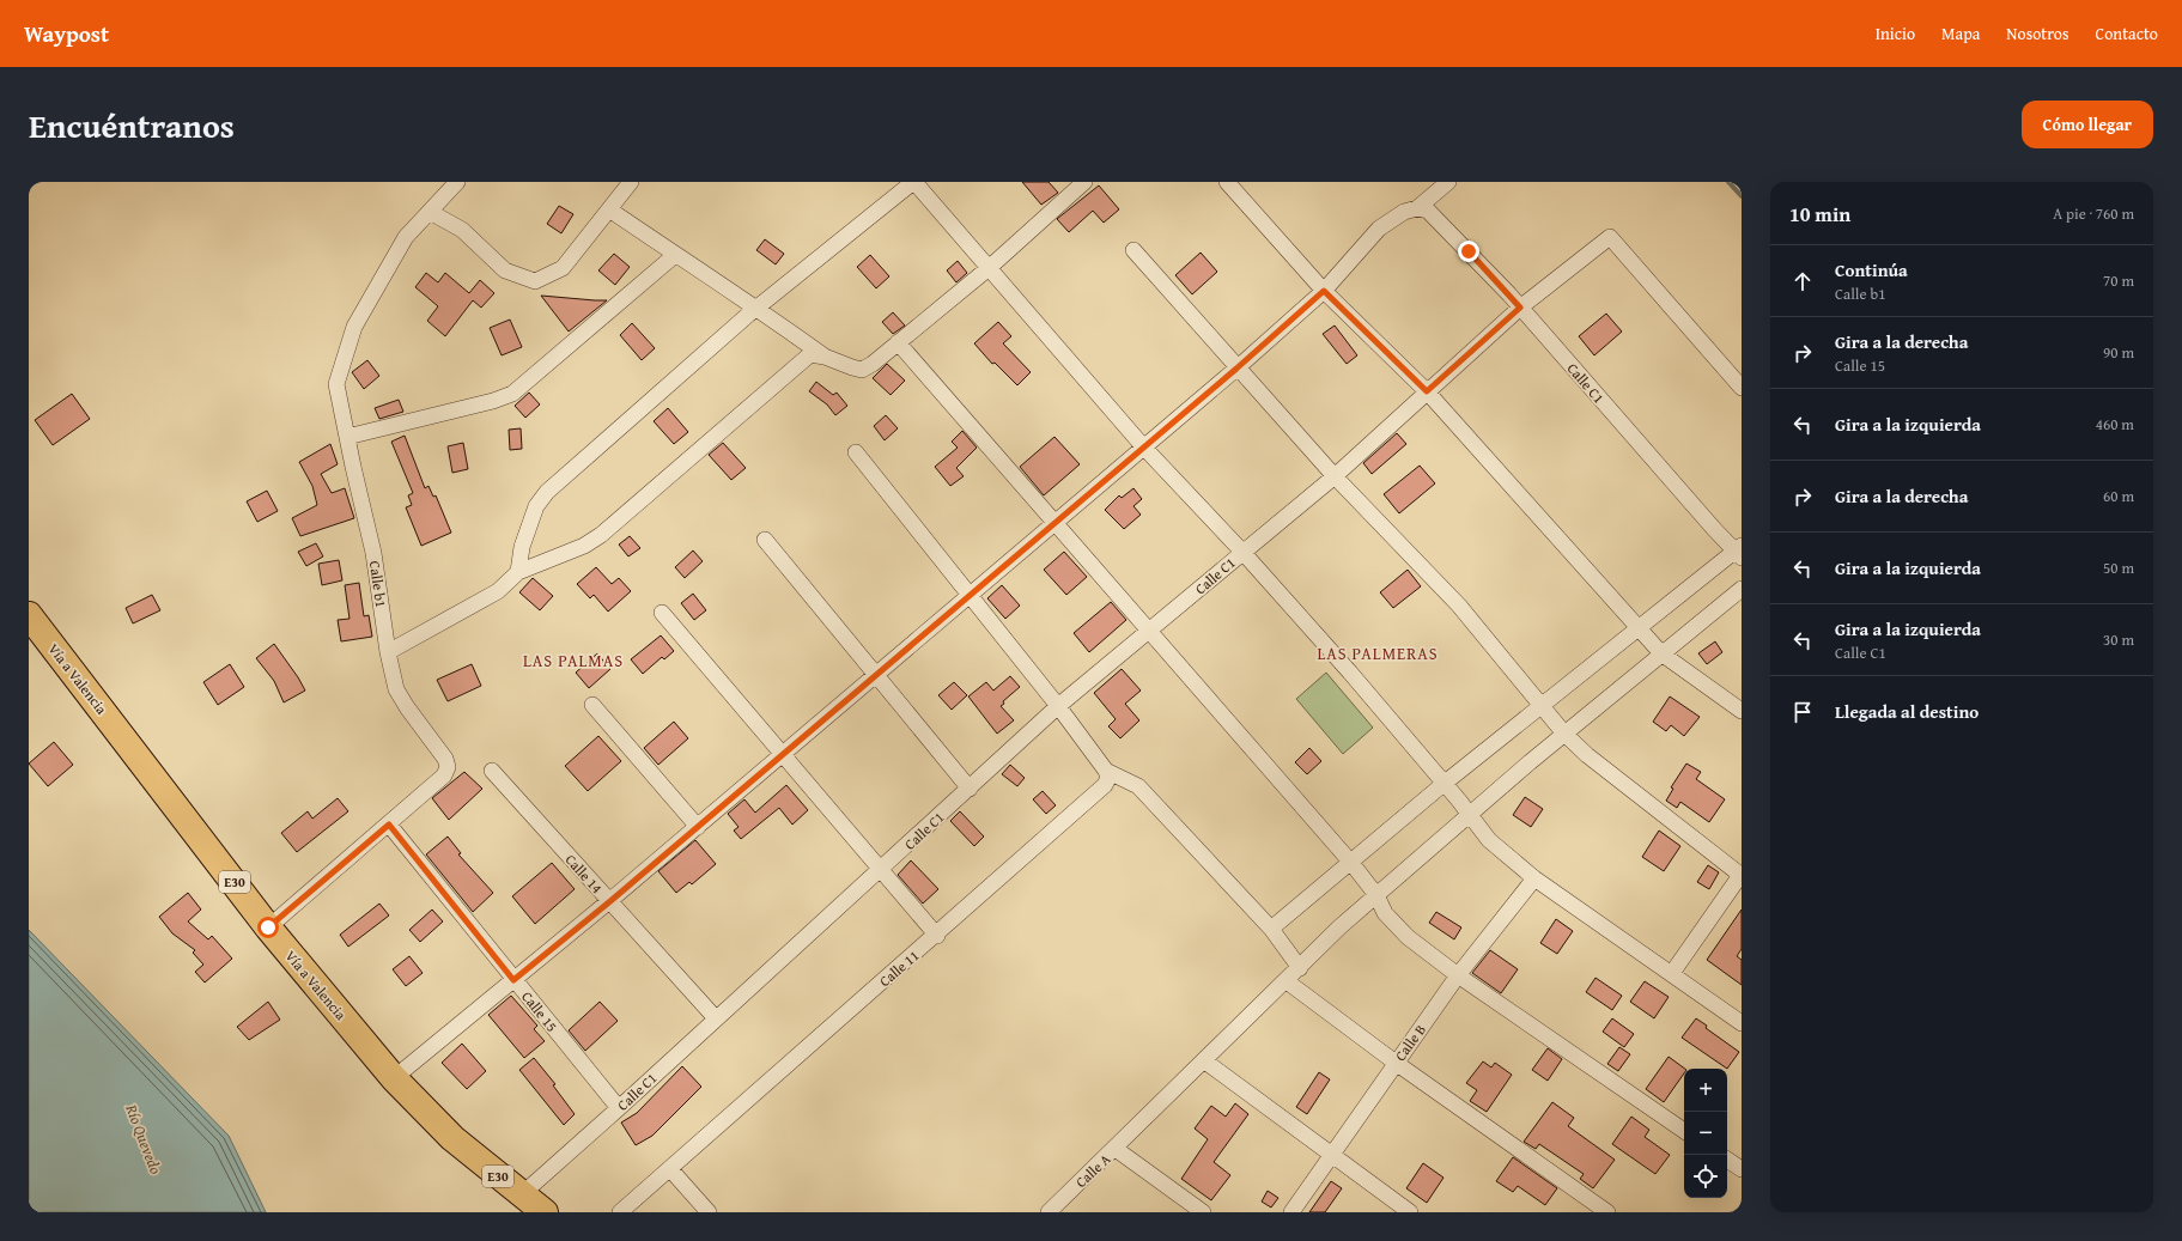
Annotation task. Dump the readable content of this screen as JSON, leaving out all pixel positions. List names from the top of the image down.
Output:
{
  "streets": {
    "highway": ["Vía a Valencia", "E30"],
    "street": [
      "Calle C1",
      "Calle b1",
      "Calle 14",
      "Calle 11",
      "Calle 15",
      "Calle B",
      "Calle A"
    ]
  },
  "crossings": [
    ["Calle C1", "Vía a Valencia"],
    ["Calle C1", "Calle 14"],
    ["Calle C1", "Calle 15"],
    ["Calle b1", "Vía a Valencia"],
    ["Calle b1", "Calle 15"]
  ],
  "districts": ["LAS PALMERAS", "LAS PALMAS"],
  "water": ["Río Quevedo"],
  "page": {
    "header": "Waypost",
    "nav": [
      "Inicio",
      "Mapa",
      "Nosotros",
      "Contacto"
    ],
    "title": "Encuéntranos",
    "buttons": "Cómo llegar",
    "heading": ["10 min", "A pie · 760 m"],
    "list": [
      ["Continúa", "Calle b1", "70 m"],
      ["Gira a la derecha", "Calle 15", "90 m"],
      ["Gira a la izquierda", "460 m"],
      ["Gira a la derecha", "60 m"],
      ["Gira a la izquierda", "50 m"],
      ["Gira a la izquierda", "Calle C1", "30 m"],
      "Llegada al destino"
    ],
    "map_buttons": ["+", "−"]
  }
}
